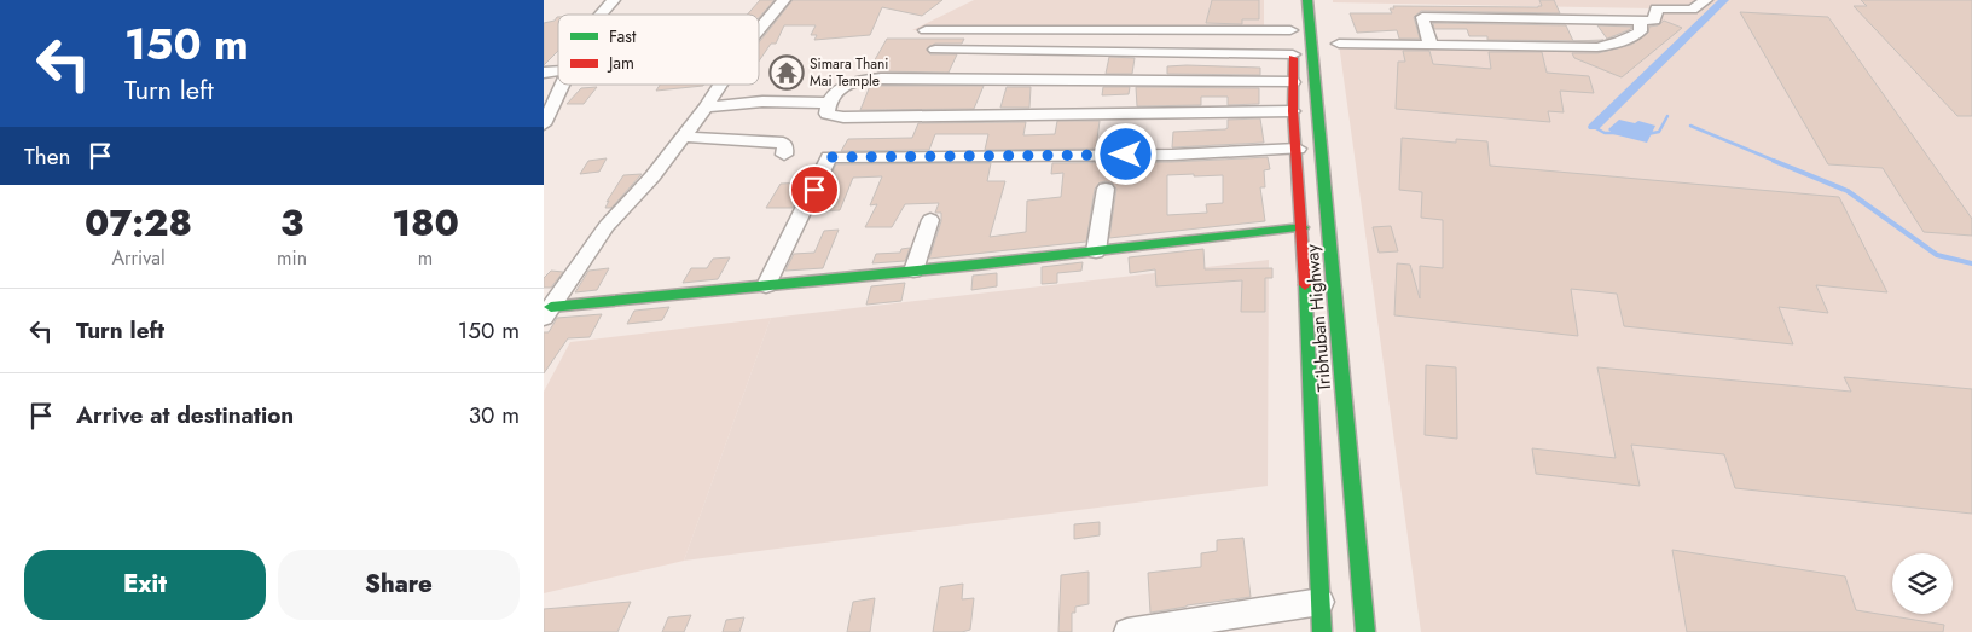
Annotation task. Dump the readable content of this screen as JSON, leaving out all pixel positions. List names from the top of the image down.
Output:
{
  "streets": {
    "main road": ["Tribhuban Highway"]
  },
  "places": {
    "temple": ["Simara Thani Mai Temple"]
  },
  "legend": ["Fast", "Jam"],
  "page": {
    "turn": ["150 m", "Turn left"],
    "then": "Then",
    "eta": [
      "07:28",
      "Arrival",
      "3",
      "min",
      "180",
      "m"
    ],
    "list": [
      {
        "name": "Turn left",
        "value": "150 m"
      },
      {
        "name": "Arrive at destination",
        "value": "30 m"
      }
    ],
    "buttons": ["Exit", "Share"]
  }
}
